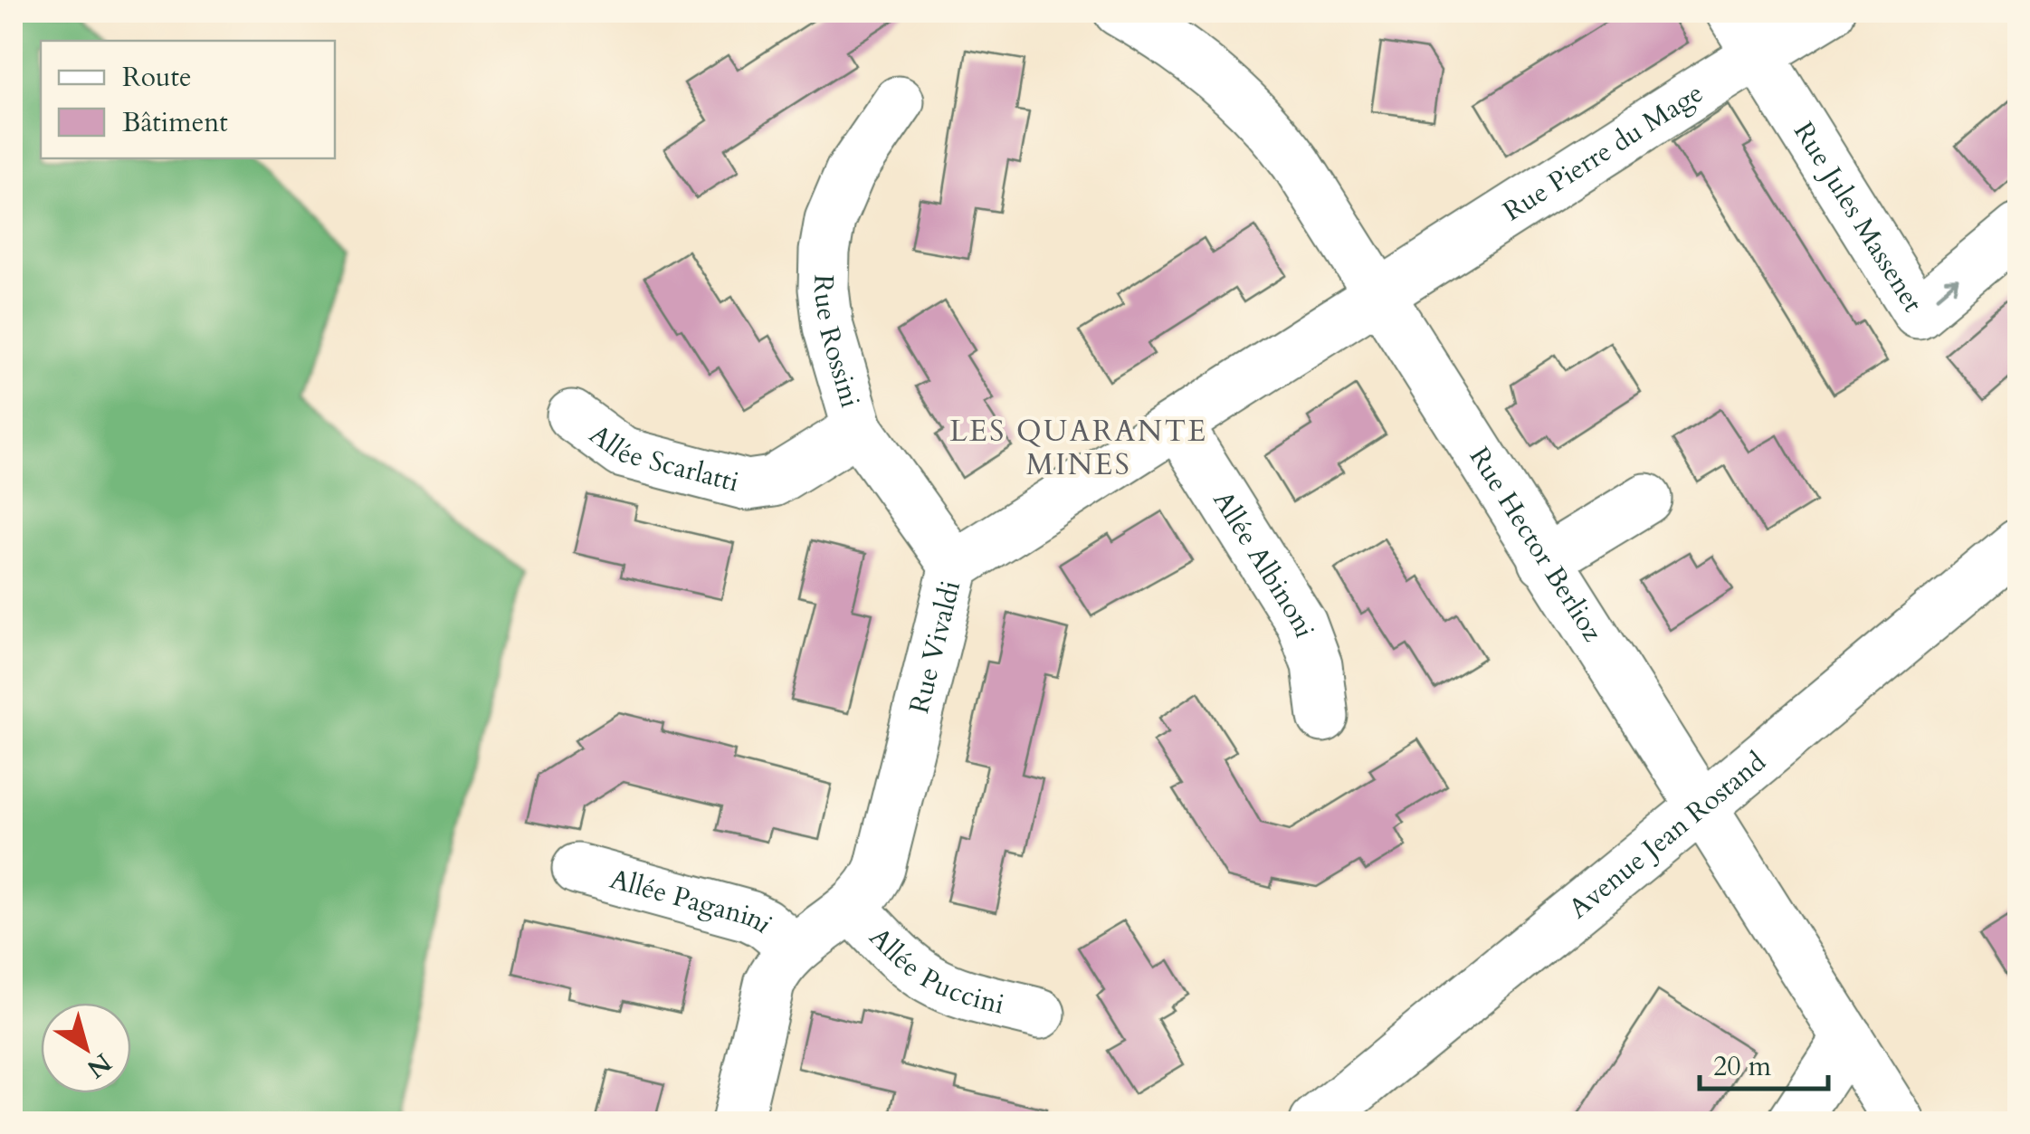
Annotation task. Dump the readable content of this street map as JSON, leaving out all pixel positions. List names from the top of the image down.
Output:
{
  "streets": {
    "street": [
      "Rue Pierre du Mage",
      "Rue Jules Massenet",
      "Rue Rossini",
      "Allée Scarlatti",
      "Rue Hector Berlioz",
      "Allée Albinoni",
      "Rue Vivaldi",
      "Avenue Jean Rostand",
      "Allée Paganini",
      "Allée Puccini"
    ]
  },
  "crossings": [
    ["Rue Pierre du Mage", "Rue Jules Massenet"],
    ["Rue Pierre du Mage", "Rue Hector Berlioz"],
    ["Rue Pierre du Mage", "Rue Vivaldi"],
    ["Rue Rossini", "Allée Scarlatti"],
    ["Rue Rossini", "Rue Vivaldi"],
    ["Rue Hector Berlioz", "Rue Vivaldi"],
    ["Rue Hector Berlioz", "Avenue Jean Rostand"],
    ["Allée Albinoni", "Rue Vivaldi"],
    ["Rue Vivaldi", "Allée Paganini"],
    ["Rue Vivaldi", "Allée Puccini"]
  ],
  "districts": ["LES QUARANTE MINES"],
  "legend": ["Route", "Bâtiment"],
  "scale_bar": "20 m",
  "north": "bottom right"
}
